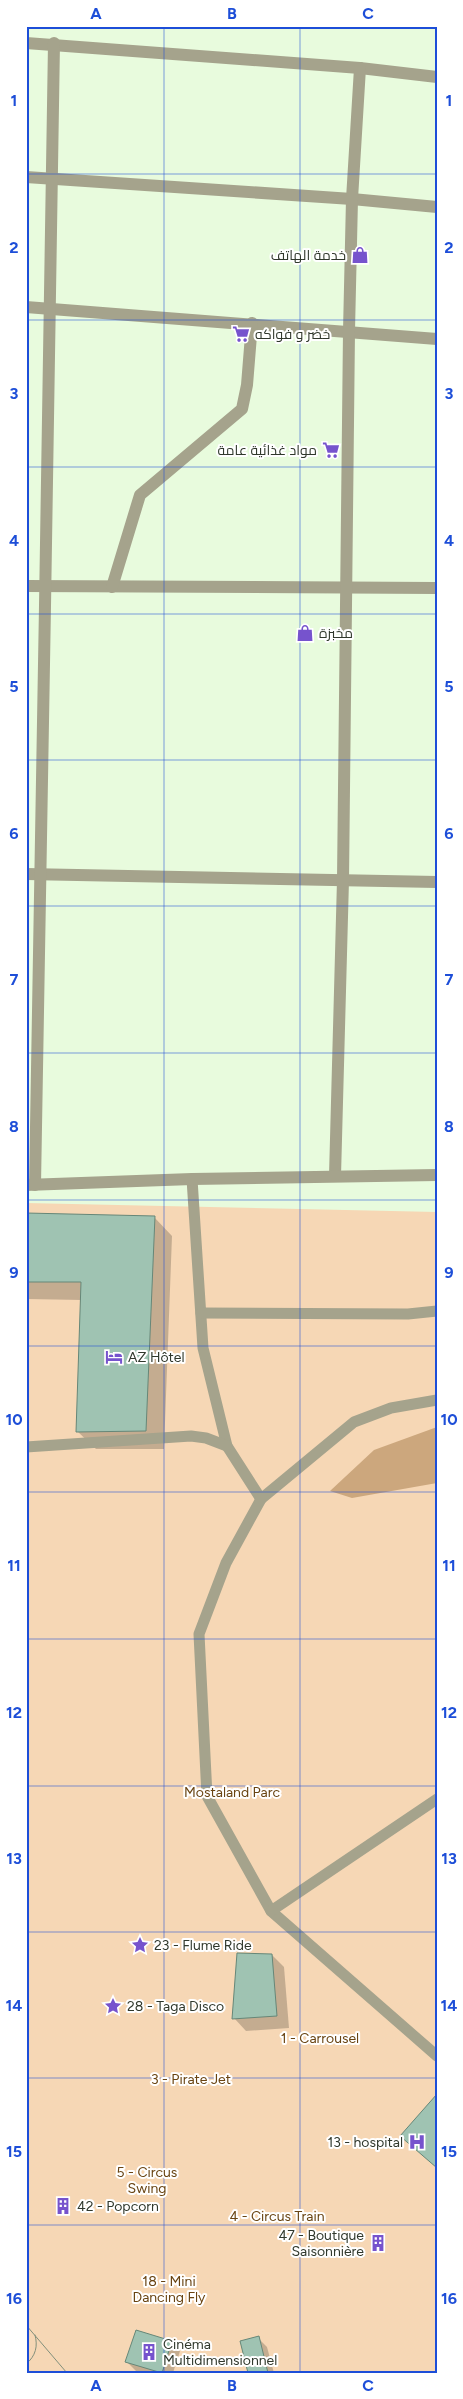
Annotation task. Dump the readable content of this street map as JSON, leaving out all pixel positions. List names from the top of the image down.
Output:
{
  "parks": [
    "Mostaland Parc",
    "1 - Carrousel",
    "3 - Pirate Jet",
    "5 - Circus Swing",
    "4 - Circus Train",
    "18 - Mini Dancing Fly"
  ],
  "places": {
    "shop": ["خدمة الهاتف", "مخبزة"],
    "supermarket": ["خضر و فواكه", "مواد غذائية عامة"],
    "hotel": ["AZ Hôtel"],
    "place": ["23 - Flume Ride", "28 - Taga Disco"],
    "hospital": ["13 - hospital"],
    "building": ["42 - Popcorn", "47 - Boutique Saisonnière", "Cinéma Multidimensionnel"]
  },
  "grid": {
    "columns": ["A", "B", "C"],
    "rows": [
      "1",
      "2",
      "3",
      "4",
      "5",
      "6",
      "7",
      "8",
      "9",
      "10",
      "11",
      "12",
      "13",
      "14",
      "15",
      "16"
    ]
  }
}
